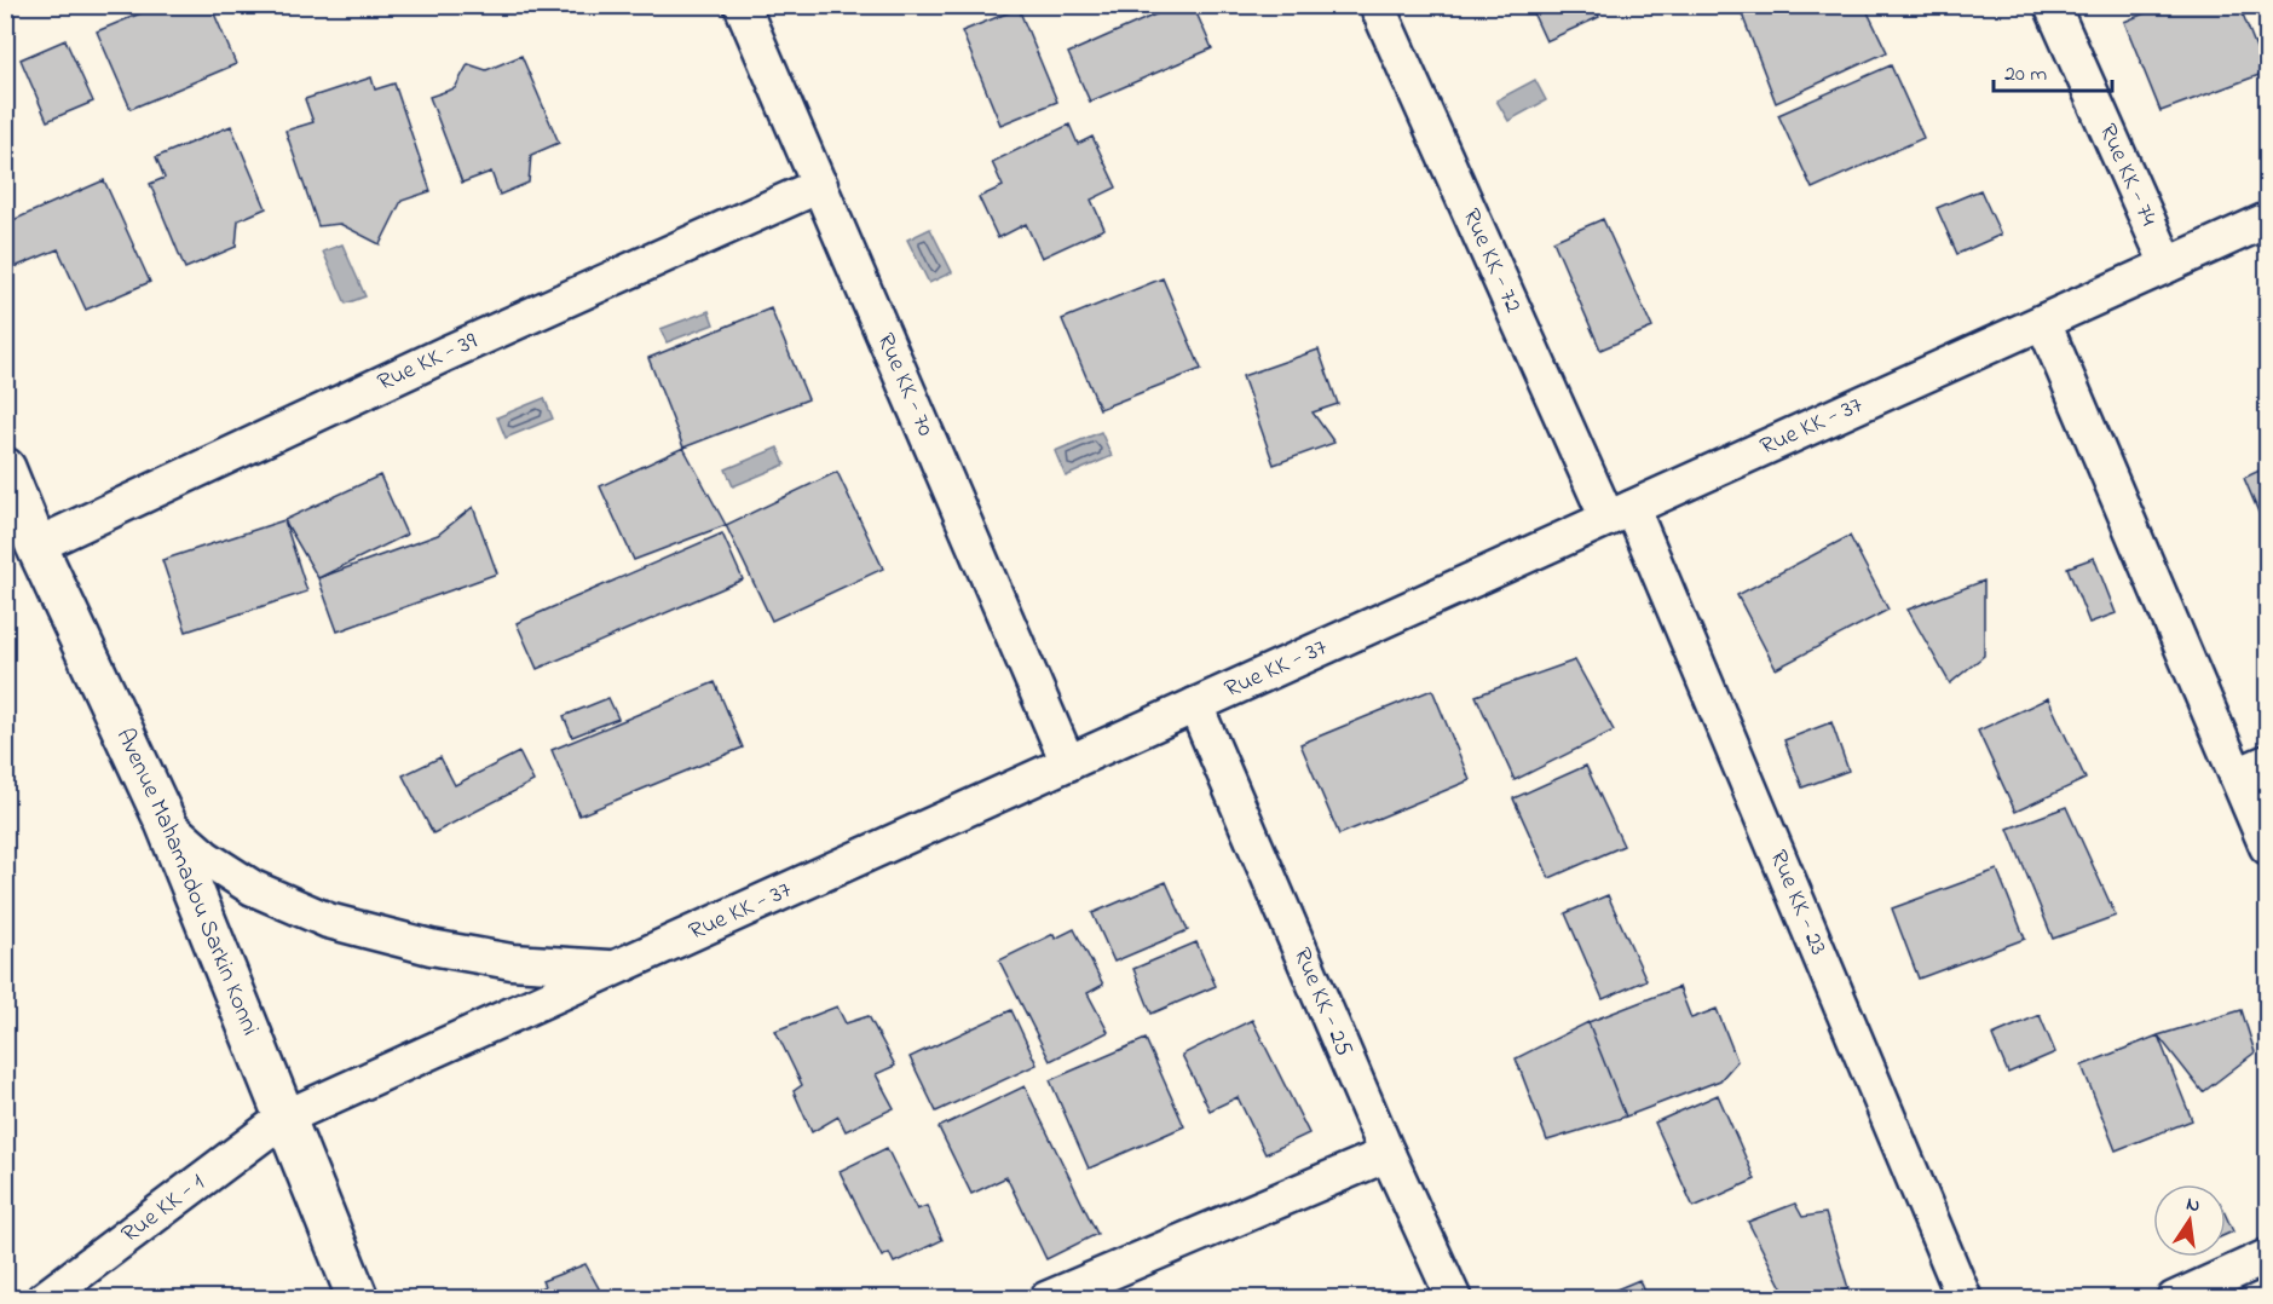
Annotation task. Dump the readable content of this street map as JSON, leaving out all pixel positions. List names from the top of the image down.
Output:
{
  "streets": {
    "street": [
      "Rue KK - 74",
      "Rue KK - 72",
      "Rue KK - 39",
      "Rue KK - 70",
      "Rue KK - 37",
      "Avenue Mahamadou Sarkin Konni",
      "Rue KK - 23",
      "Rue KK - 25",
      "Rue KK - 1"
    ]
  },
  "crossings": [
    ["Rue KK - 74", "Rue KK - 37"],
    ["Rue KK - 72", "Rue KK - 37"],
    ["Rue KK - 72", "Rue KK - 23"],
    ["Rue KK - 39", "Rue KK - 70"],
    ["Rue KK - 39", "Avenue Mahamadou Sarkin Konni"],
    ["Rue KK - 70", "Rue KK - 37"],
    ["Rue KK - 37", "Avenue Mahamadou Sarkin Konni"],
    ["Rue KK - 37", "Rue KK - 23"],
    ["Rue KK - 37", "Rue KK - 25"],
    ["Rue KK - 37", "Rue KK - 1"],
    ["Avenue Mahamadou Sarkin Konni", "Rue KK - 1"]
  ],
  "scale_bar": "20 m",
  "north": "top"
}
